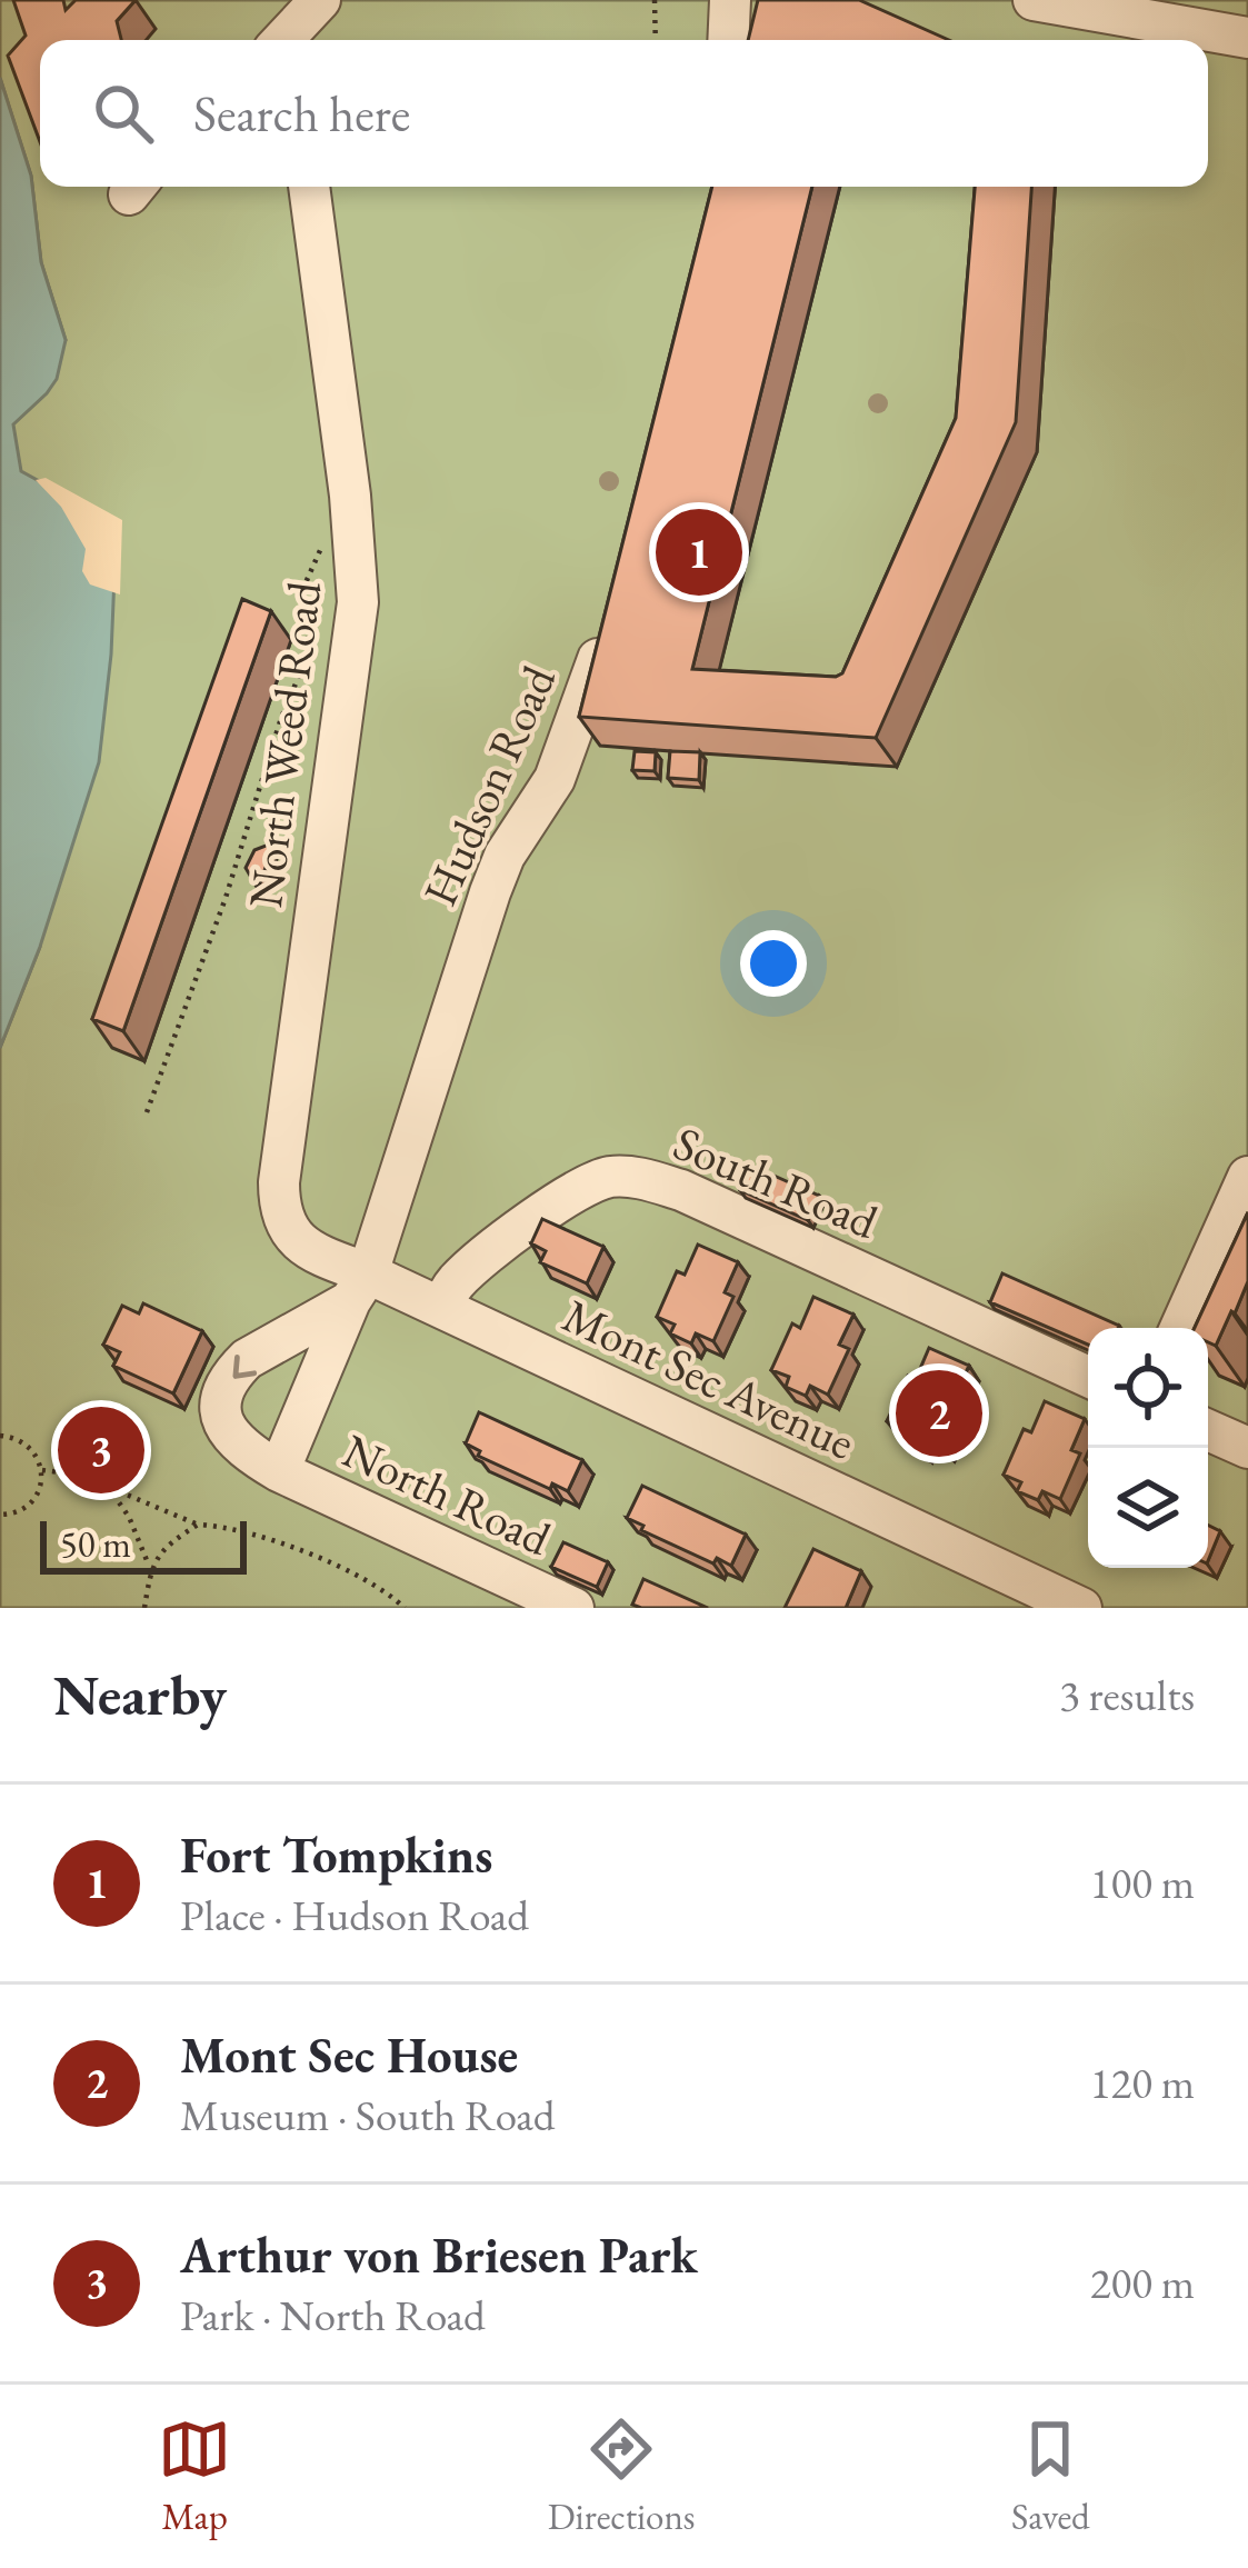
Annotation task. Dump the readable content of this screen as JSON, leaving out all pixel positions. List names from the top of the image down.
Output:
{
  "streets": {
    "street": [
      "North Weed Road",
      "Hudson Road",
      "South Road",
      "Mont Sec Avenue",
      "North Road"
    ]
  },
  "crossings": [
    ["North Weed Road", "Hudson Road"],
    ["North Weed Road", "Mont Sec Avenue"],
    ["North Weed Road", "North Road"],
    ["Hudson Road", "Mont Sec Avenue"],
    ["Hudson Road", "North Road"],
    ["South Road", "Mont Sec Avenue"],
    ["Mont Sec Avenue", "North Road"]
  ],
  "scale_bar": "50 m",
  "page": {
    "search": "Search here",
    "pins": ["1", "2", "3"],
    "scale": "50 m",
    "heading": ["Nearby", "3 results"],
    "list": [
      {
        "mark": "1",
        "name": "Fort Tompkins",
        "note": "Place · Hudson Road",
        "value": "100 m"
      },
      {
        "mark": "2",
        "name": "Mont Sec House",
        "note": "Museum · South Road",
        "value": "120 m"
      },
      {
        "mark": "3",
        "name": "Arthur von Briesen Park",
        "note": "Park · North Road",
        "value": "200 m"
      }
    ],
    "nav": ["Map", "Directions", "Saved"]
  }
}
